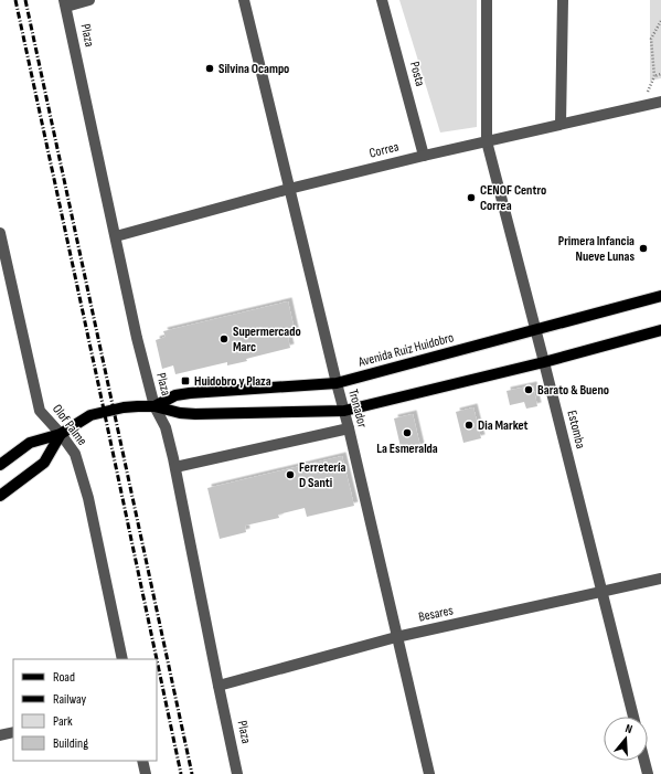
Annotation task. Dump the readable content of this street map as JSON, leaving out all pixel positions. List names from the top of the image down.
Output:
{
  "streets": {
    "main road": ["Avenida Ruiz Huidobro"],
    "street": [
      "Plaza",
      "Posta",
      "Correa",
      "Tronador",
      "Olof Palme",
      "Estomba",
      "Besares"
    ]
  },
  "crossings": [
    ["Plaza", "Correa"],
    ["Plaza", "Avenida Ruiz Huidobro"],
    ["Plaza", "Besares"],
    ["Posta", "Correa"],
    ["Correa", "Tronador"],
    ["Correa", "Estomba"],
    ["Avenida Ruiz Huidobro", "Tronador"],
    ["Avenida Ruiz Huidobro", "Olof Palme"],
    ["Avenida Ruiz Huidobro", "Estomba"],
    ["Tronador", "Besares"],
    ["Estomba", "Besares"]
  ],
  "places": {
    "other": [
      "Silvina Ocampo",
      "CENOF Centro Correa",
      "Primera Infancia Nueve Lunas",
      "Supermercado Marc",
      "Barato & Bueno",
      "Dia Market",
      "La Esmeralda",
      "Ferretería D Santi"
    ],
    "transit": ["Huidobro y Plaza"]
  },
  "legend": [
    "Road",
    "Railway",
    "Park",
    "Building"
  ],
  "north": "top"
}
